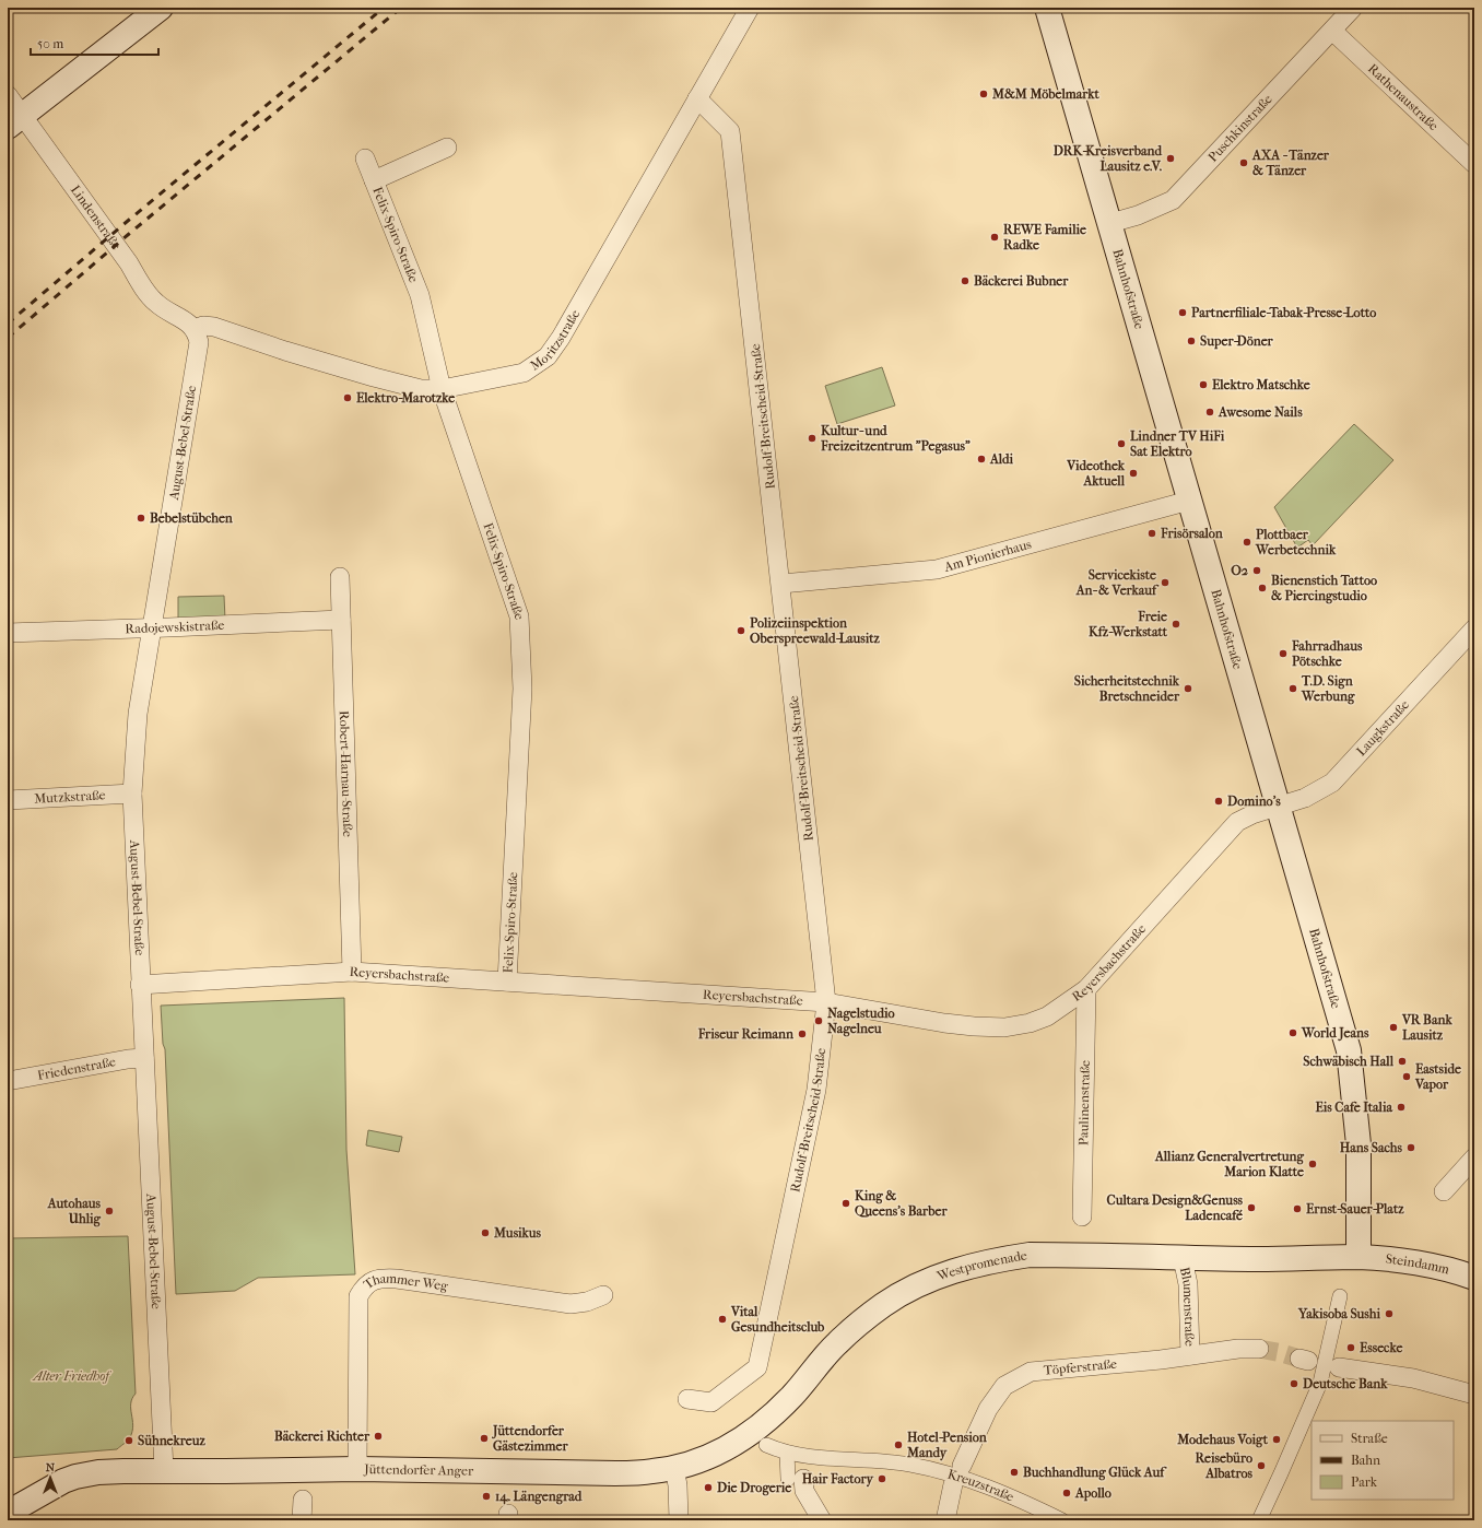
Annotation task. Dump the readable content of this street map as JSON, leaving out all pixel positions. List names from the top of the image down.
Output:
{
  "streets": {
    "main road": [
      "Bahnhofstraße",
      "Steindamm",
      "Westpromenade",
      "Jüttendorfer Anger"
    ],
    "street": [
      "Rathenaustraße",
      "Puschkinstraße",
      "Lindenstraße",
      "Felix-Spiro-Straße",
      "Moritzstraße",
      "Rudolf-Breitscheid-Straße",
      "August-Bebel-Straße",
      "Am Pionierhaus",
      "Radojewskistraße",
      "Laugkstraße",
      "Robert-Harnau-Straße",
      "Mutzkstraße",
      "Reyersbachstraße",
      "Friedenstraße",
      "Paulinenstraße",
      "Thammer Weg",
      "Blumenstraße",
      "Töpferstraße",
      "Kreuzstraße"
    ]
  },
  "crossings": [
    ["Rathenaustraße", "Puschkinstraße"],
    ["Puschkinstraße", "Bahnhofstraße"],
    ["Lindenstraße", "Moritzstraße"],
    ["Lindenstraße", "August-Bebel-Straße"],
    ["Felix-Spiro-Straße", "Moritzstraße"],
    ["Felix-Spiro-Straße", "Reyersbachstraße"],
    ["Bahnhofstraße", "Am Pionierhaus"],
    ["Bahnhofstraße", "Laugkstraße"],
    ["Bahnhofstraße", "Reyersbachstraße"],
    ["Bahnhofstraße", "Steindamm"],
    ["Bahnhofstraße", "Westpromenade"],
    ["Moritzstraße", "Rudolf-Breitscheid-Straße"],
    ["Moritzstraße", "August-Bebel-Straße"],
    ["Rudolf-Breitscheid-Straße", "Am Pionierhaus"],
    ["Rudolf-Breitscheid-Straße", "Reyersbachstraße"],
    ["August-Bebel-Straße", "Radojewskistraße"],
    ["August-Bebel-Straße", "Mutzkstraße"],
    ["August-Bebel-Straße", "Reyersbachstraße"],
    ["August-Bebel-Straße", "Friedenstraße"],
    ["August-Bebel-Straße", "Jüttendorfer Anger"],
    ["Radojewskistraße", "Robert-Harnau-Straße"],
    ["Laugkstraße", "Reyersbachstraße"],
    ["Robert-Harnau-Straße", "Reyersbachstraße"],
    ["Reyersbachstraße", "Paulinenstraße"],
    ["Steindamm", "Westpromenade"],
    ["Westpromenade", "Blumenstraße"],
    ["Westpromenade", "Jüttendorfer Anger"],
    ["Thammer Weg", "Jüttendorfer Anger"],
    ["Blumenstraße", "Töpferstraße"],
    ["Töpferstraße", "Kreuzstraße"]
  ],
  "parks": ["Alter Friedhof"],
  "places": [
    "M&M Möbelmarkt",
    "DRK-Kreisverband Lausitz e.V.",
    "AXA - Tänzer & Tänzer",
    "REWE Familie Radke",
    "Bäckerei Bubner",
    "Partnerfiliale-Tabak-Presse-Lotto",
    "Super-Döner",
    "Elektro Matschke",
    "Elektro-Marotzke",
    "Awesome Nails",
    "Kultur- und Freizeitzentrum \"Pegasus\"",
    "Lindner TV HiFi Sat Elektro",
    "Aldi",
    "Videothek Aktuell",
    "Bebelstübchen",
    "Frisörsalon",
    "Plottbaer Werbetechnik",
    "O2",
    "Servicekiste An- & Verkauf",
    "Bienenstich Tattoo & Piercingstudio",
    "Freie Kfz-Werkstatt",
    "Polizeiinspektion Oberspreewald-Lausitz",
    "Fahrradhaus Pötschke",
    "Sicherheitstechnik Bretschneider",
    "T.D. Sign Werbung",
    "Domino's",
    "Nagelstudio Nagelneu",
    "VR Bank Lausitz",
    "World Jeans",
    "Friseur Reimann",
    "Schwäbisch Hall",
    "Eastside Vapor",
    "Eis Cafe Italia",
    "Hans Sachs",
    "Allianz Generalvertretung Marion Klatte",
    "King & Queens's Barber",
    "Cultara Design&Genuss Ladencafé",
    "Ernst-Sauer-Platz",
    "Autohaus Uhlig",
    "Musikus",
    "Yakisoba Sushi",
    "Vital Gesundheitsclub",
    "Essecke",
    "Deutsche Bank",
    "Bäckerei Richter",
    "Jüttendorfer Gästezimmer",
    "Modehaus Voigt",
    "Sühnekreuz",
    "Hotel-Pension Mandy",
    "Reisebüro Albatros",
    "Buchhandlung Glück Auf",
    "Hair Factory",
    "Die Drogerie",
    "Apollo",
    "14. Längengrad"
  ],
  "legend": ["Straße", "Bahn", "Park"],
  "scale_bar": "50 m",
  "north": "top"
}
